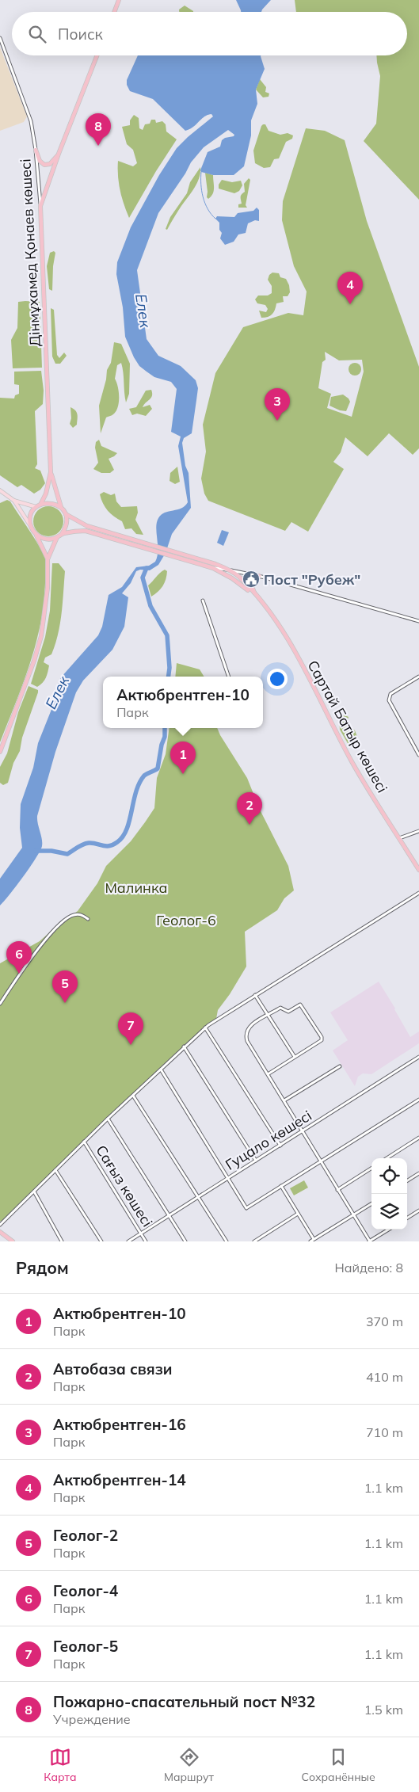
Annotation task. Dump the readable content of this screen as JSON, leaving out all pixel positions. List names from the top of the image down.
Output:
{
  "streets": {
    "highway": ["Дінмұхамед Қонаев көшесі", "Сартай Батыр көшесі"],
    "street": ["Гуцало көшесі", "Сағыз көшесі"]
  },
  "crossings": [
    ["Гуцало көшесі", "Сағыз көшесі"]
  ],
  "water": ["Елек"],
  "parks": ["Малинка", "Геолог-6"],
  "places": {
    "public building": ["Пост \"Рубеж\""]
  },
  "page": {
    "search": "Поиск",
    "pins": [
      "8",
      "4",
      "3",
      "1",
      "2",
      "6",
      "5",
      "7"
    ],
    "popup": ["Актюбрентген-10", "Парк"],
    "heading": ["Рядом", "Найдено: 8"],
    "list": [
      {
        "mark": "1",
        "name": "Актюбрентген-10",
        "note": "Парк",
        "value": "370 m"
      },
      {
        "mark": "2",
        "name": "Автобаза связи",
        "note": "Парк",
        "value": "410 m"
      },
      {
        "mark": "3",
        "name": "Актюбрентген-16",
        "note": "Парк",
        "value": "710 m"
      },
      {
        "mark": "4",
        "name": "Актюбрентген-14",
        "note": "Парк",
        "value": "1.1 km"
      },
      {
        "mark": "5",
        "name": "Геолог-2",
        "note": "Парк",
        "value": "1.1 km"
      },
      {
        "mark": "6",
        "name": "Геолог-4",
        "note": "Парк",
        "value": "1.1 km"
      },
      {
        "mark": "7",
        "name": "Геолог-5",
        "note": "Парк",
        "value": "1.1 km"
      },
      {
        "mark": "8",
        "name": "Пожарно-спасательный пост №32",
        "note": "Учреждение",
        "value": "1.5 km"
      }
    ],
    "nav": ["Карта", "Маршрут", "Сохранённые"]
  }
}
